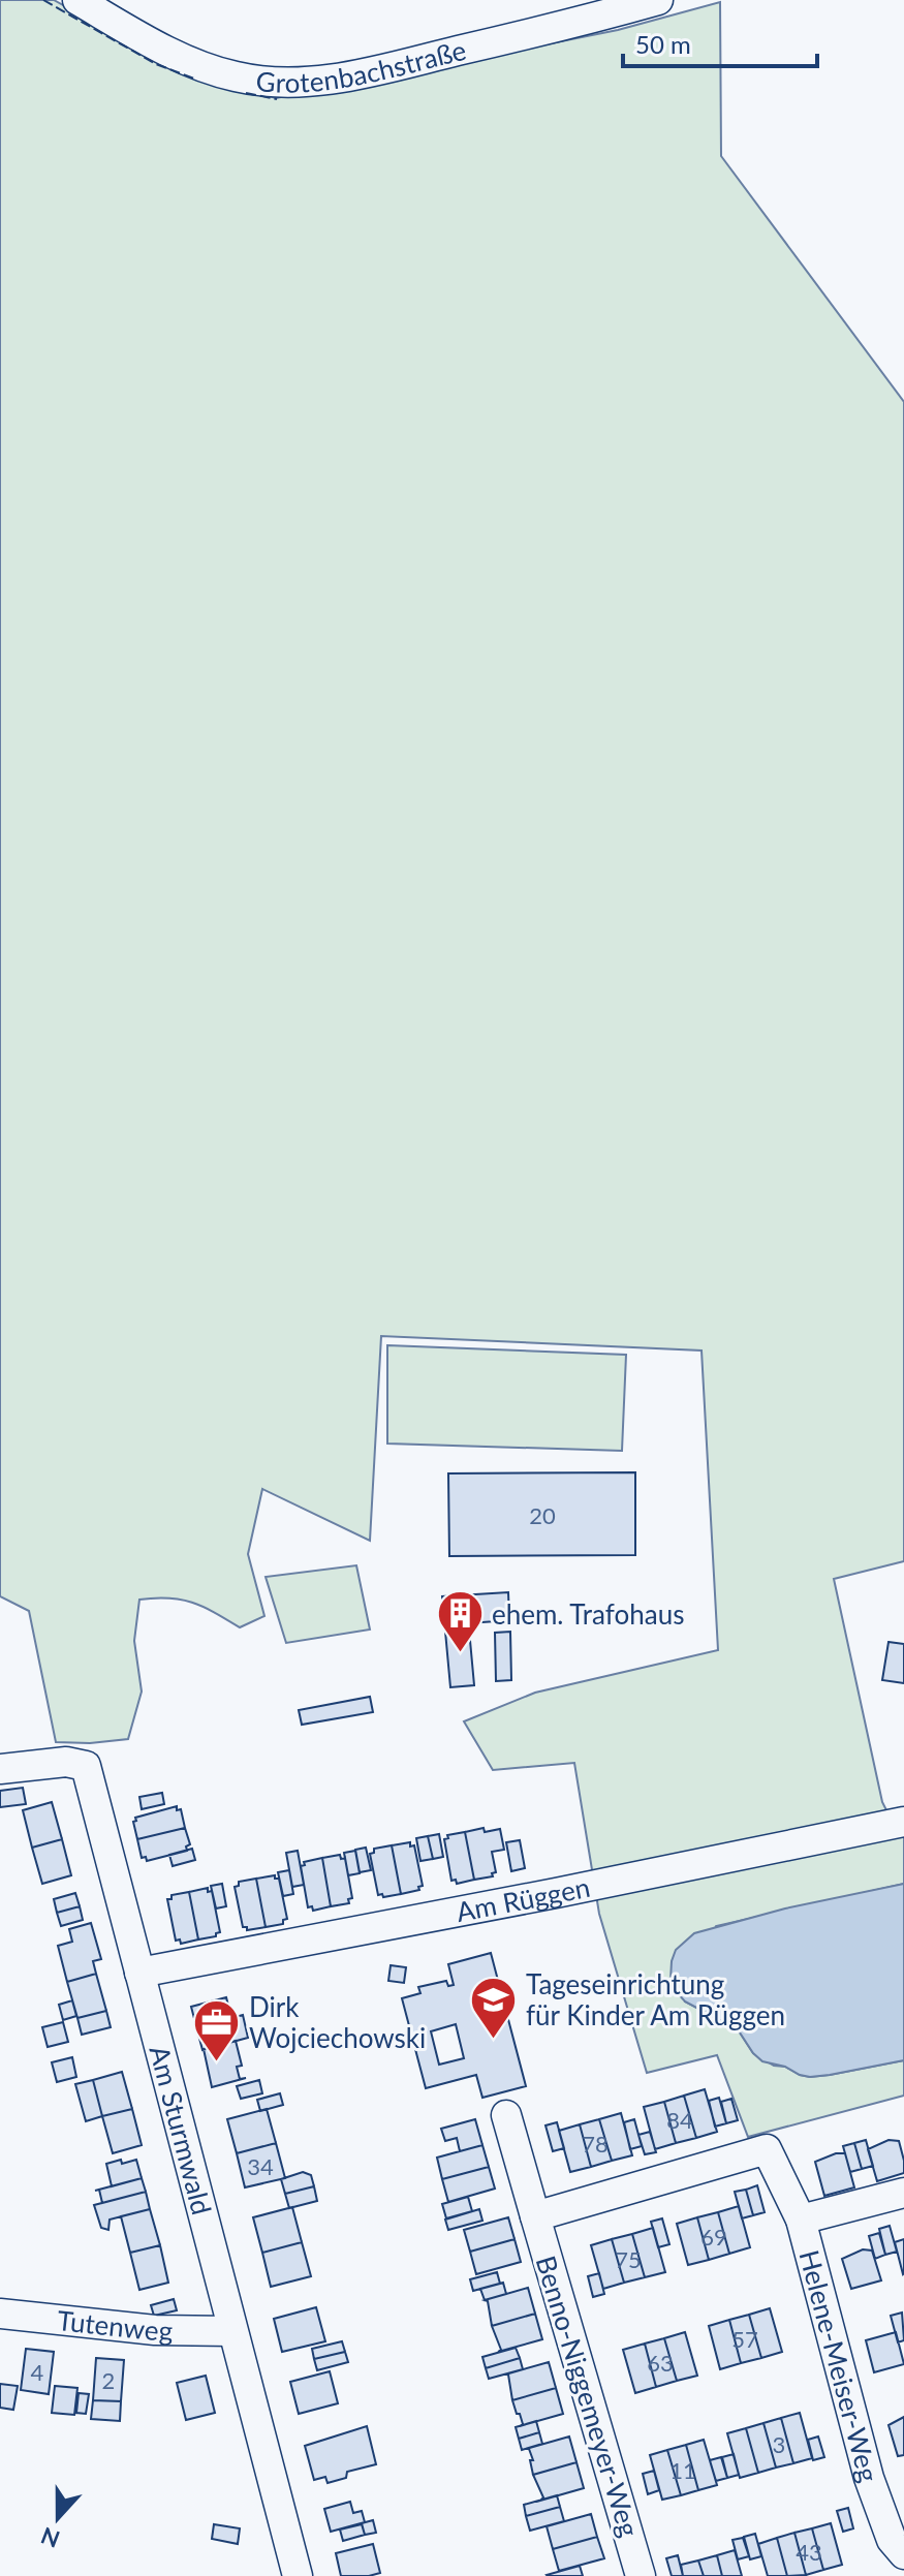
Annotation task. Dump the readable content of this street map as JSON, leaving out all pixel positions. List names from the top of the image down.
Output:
{
  "streets": {
    "street": [
      "Grotenbachstraße",
      "Am Rüggen",
      "Am Sturmwald",
      "Tutenweg",
      "Helene-Meiser-Weg",
      "Benno-Niggemeyer-Weg"
    ]
  },
  "crossings": [
    ["Am Rüggen", "Am Sturmwald"],
    ["Am Sturmwald", "Tutenweg"],
    ["Helene-Meiser-Weg", "Benno-Niggemeyer-Weg"]
  ],
  "places": {
    "building": ["ehem. Trafohaus"],
    "school or university": ["Tageseinrichtung für Kinder Am Rüggen"],
    "office": ["Dirk Wojciechowski"]
  },
  "house_numbers": [
    "20",
    "84",
    "78",
    "34",
    "69",
    "75",
    "57",
    "63",
    "4",
    "2",
    "3",
    "11",
    "43"
  ],
  "scale_bar": "50 m",
  "north": "bottom"
}
